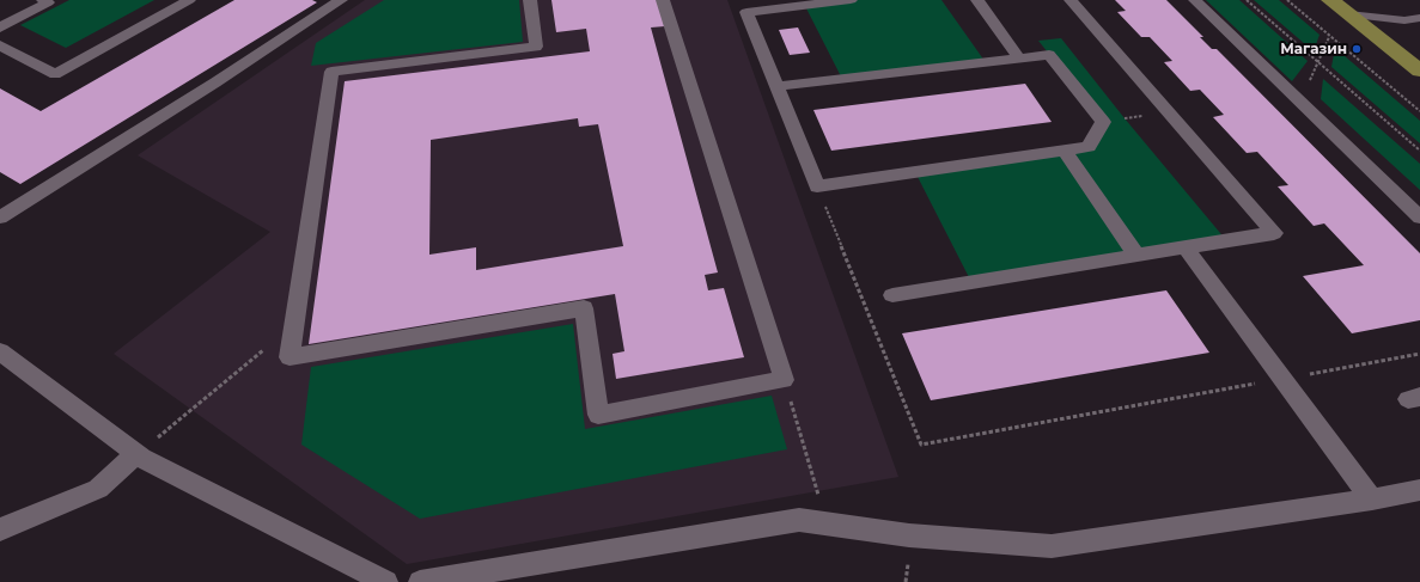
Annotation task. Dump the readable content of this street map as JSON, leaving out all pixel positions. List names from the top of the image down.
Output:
{
  "places": ["Магазин"]
}
